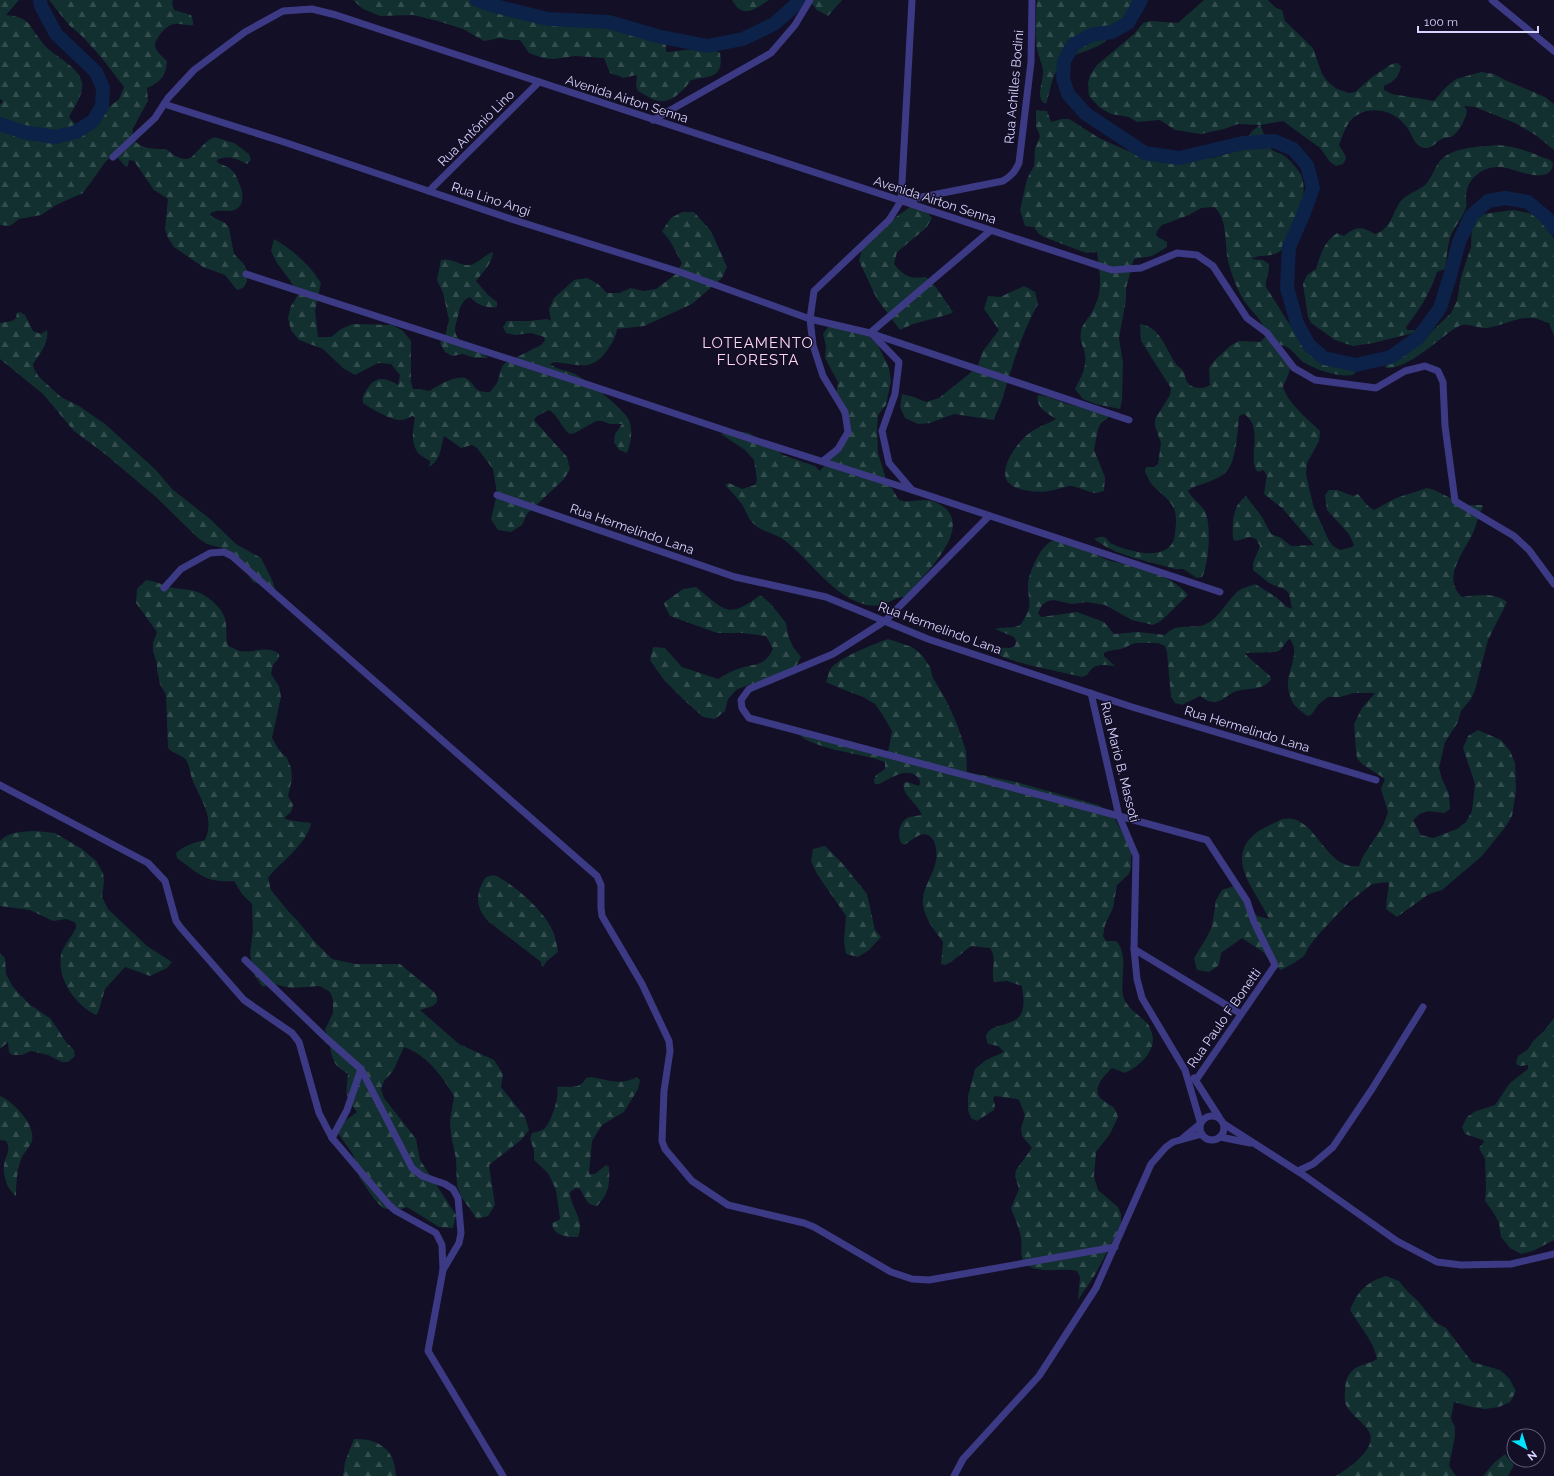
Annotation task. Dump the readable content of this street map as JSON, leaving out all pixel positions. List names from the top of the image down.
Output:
{
  "streets": {
    "street": [
      "Rua Achilles Bodini",
      "Avenida Airton Senna",
      "Rua Antônio Lino",
      "Rua Lino Angi",
      "Rua Hermelindo Lana",
      "Rua Mario B. Massoti",
      "Rua Paulo F Bonetti"
    ]
  },
  "crossings": [
    ["Rua Achilles Bodini", "Avenida Airton Senna"],
    ["Avenida Airton Senna", "Rua Antônio Lino"],
    ["Avenida Airton Senna", "Rua Lino Angi"],
    ["Rua Antônio Lino", "Rua Lino Angi"],
    ["Rua Hermelindo Lana", "Rua Mario B. Massoti"],
    ["Rua Mario B. Massoti", "Rua Paulo F Bonetti"]
  ],
  "districts": ["LOTEAMENTO FLORESTA"],
  "scale_bar": "100 m",
  "north": "bottom right"
}
